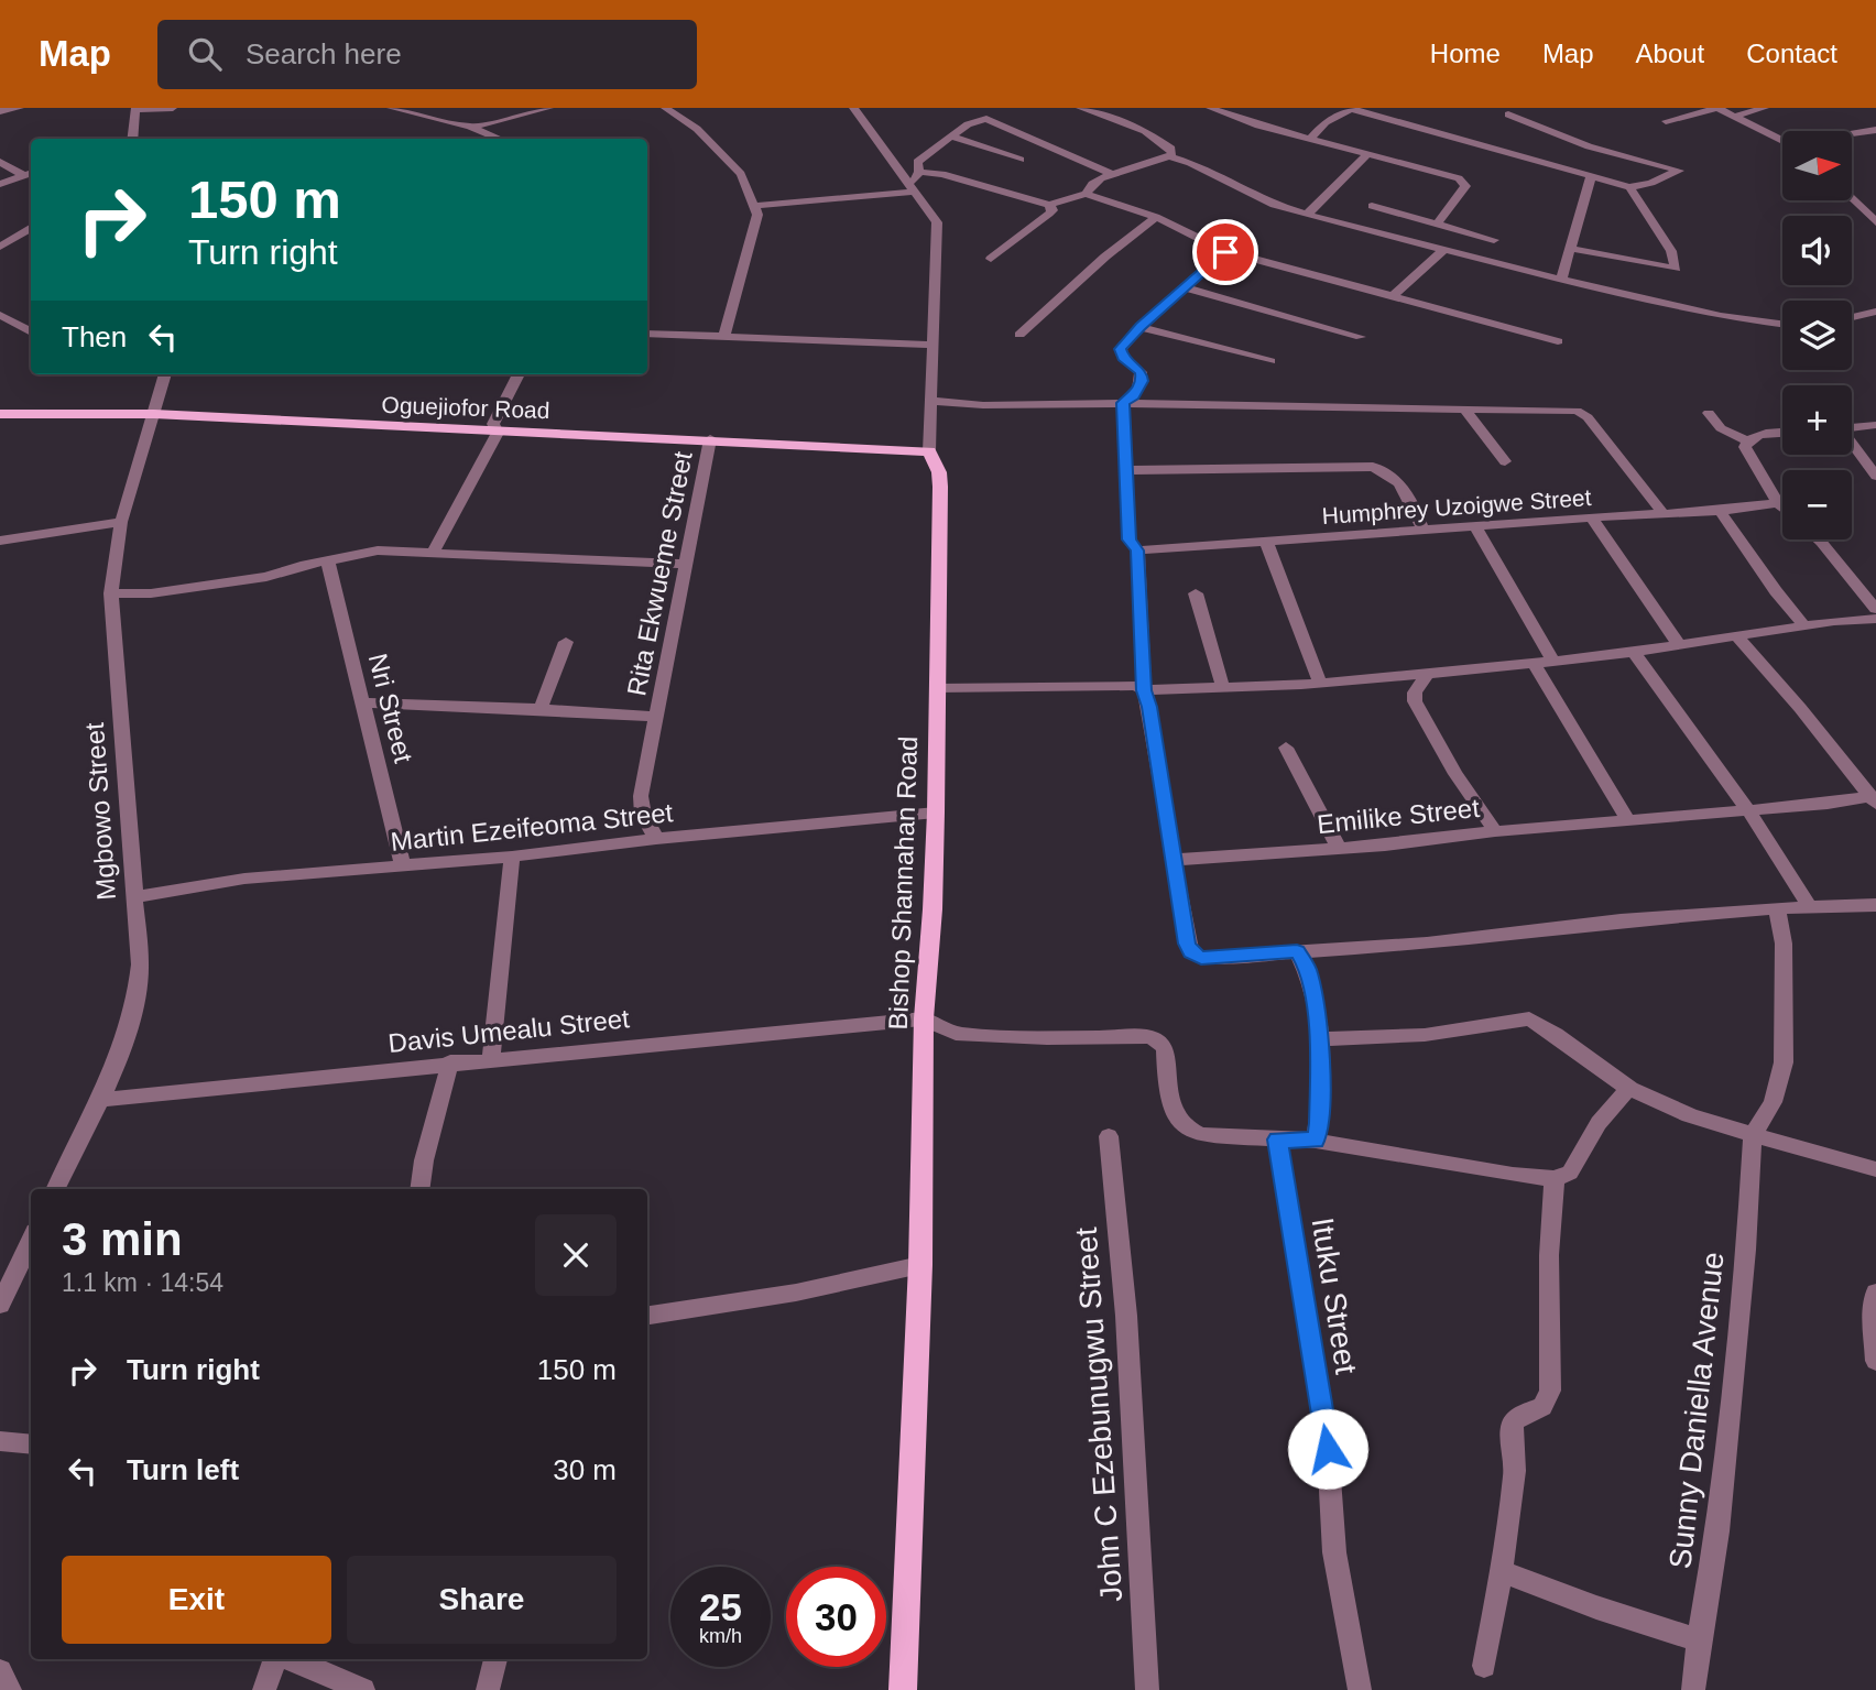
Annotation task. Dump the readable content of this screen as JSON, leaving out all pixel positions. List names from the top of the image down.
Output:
{
  "streets": {
    "main road": ["Oguejiofor Road", "Bishop Shannahan Road"],
    "street": [
      "Humphrey Uzoigwe Street",
      "Rita Ekwueme Street",
      "Nri Street",
      "Mgbowo Street",
      "Emilike Street",
      "Martin Ezeifeoma Street",
      "Davis Umealu Street",
      "Ituku Street",
      "Sunny Daniella Avenue",
      "John C Ezebunugwu Street"
    ]
  },
  "crossings": [
    ["Oguejiofor Road", "Rita Ekwueme Street"],
    ["Oguejiofor Road", "Mgbowo Street"],
    ["Oguejiofor Road", "Bishop Shannahan Road"],
    ["Rita Ekwueme Street", "Martin Ezeifeoma Street"],
    ["Nri Street", "Martin Ezeifeoma Street"],
    ["Mgbowo Street", "Martin Ezeifeoma Street"],
    ["Mgbowo Street", "Davis Umealu Street"],
    ["Martin Ezeifeoma Street", "Bishop Shannahan Road"],
    ["Bishop Shannahan Road", "Davis Umealu Street"]
  ],
  "north": "right",
  "page": {
    "header": "Map",
    "search": "Search here",
    "nav": [
      "Home",
      "Map",
      "About",
      "Contact"
    ],
    "map_buttons": ["+", "−"],
    "turn": ["150 m", "Turn right"],
    "then": "Then",
    "heading": ["3 min", "1.1 km · 14:54"],
    "list": [
      {
        "name": "Turn right",
        "value": "150 m"
      },
      {
        "name": "Turn left",
        "value": "30 m"
      }
    ],
    "buttons": ["Exit", "Share"],
    "speed": "25 km/h",
    "limit": "30"
  }
}
